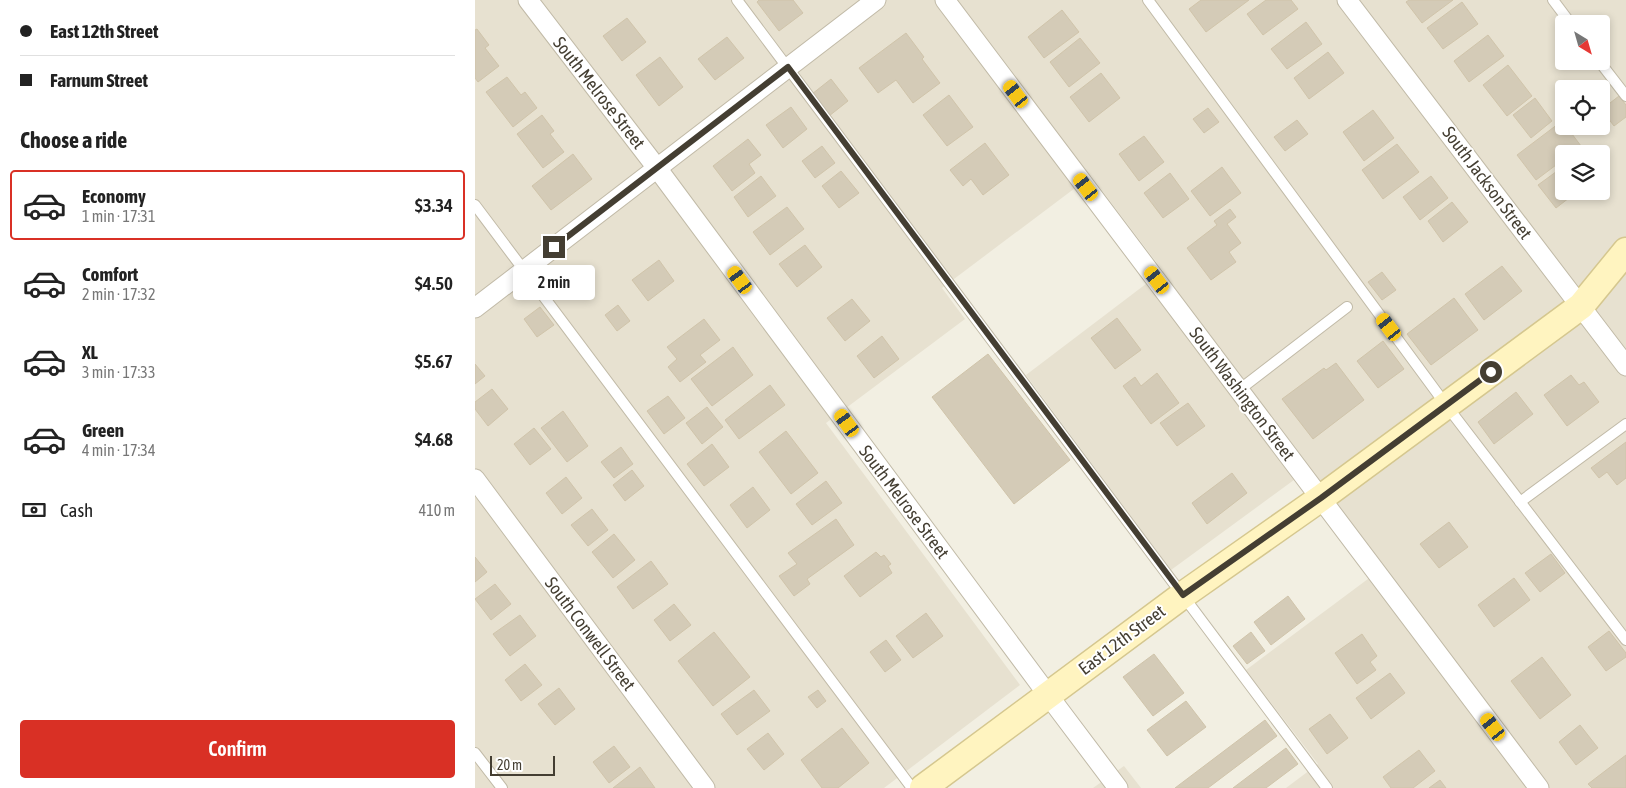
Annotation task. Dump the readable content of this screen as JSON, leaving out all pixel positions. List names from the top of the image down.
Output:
{
  "streets": {
    "street": [
      "South Melrose Street",
      "South Jackson Street",
      "South Washington Street",
      "South Conwell Street",
      "East 12th Street"
    ]
  },
  "crossings": [
    ["South Melrose Street", "East 12th Street"],
    ["South Jackson Street", "East 12th Street"],
    ["South Washington Street", "East 12th Street"]
  ],
  "scale_bar": "20 m",
  "north": "bottom right",
  "page": {
    "banner": ["East 12th Street", "Farnum Street"],
    "heading": "Choose a ride",
    "list": [
      {
        "name": "Economy",
        "note": "1 min · 17:31",
        "value": "$3.34"
      },
      {
        "name": "Comfort",
        "note": "2 min · 17:32",
        "value": "$4.50"
      },
      {
        "name": "XL",
        "note": "3 min · 17:33",
        "value": "$5.67"
      },
      {
        "name": "Green",
        "note": "4 min · 17:34",
        "value": "$4.68"
      }
    ],
    "bubble": "2 min",
    "pay": ["Cash", "410 m"],
    "buttons": "Confirm",
    "scale": "20 m"
  }
}
